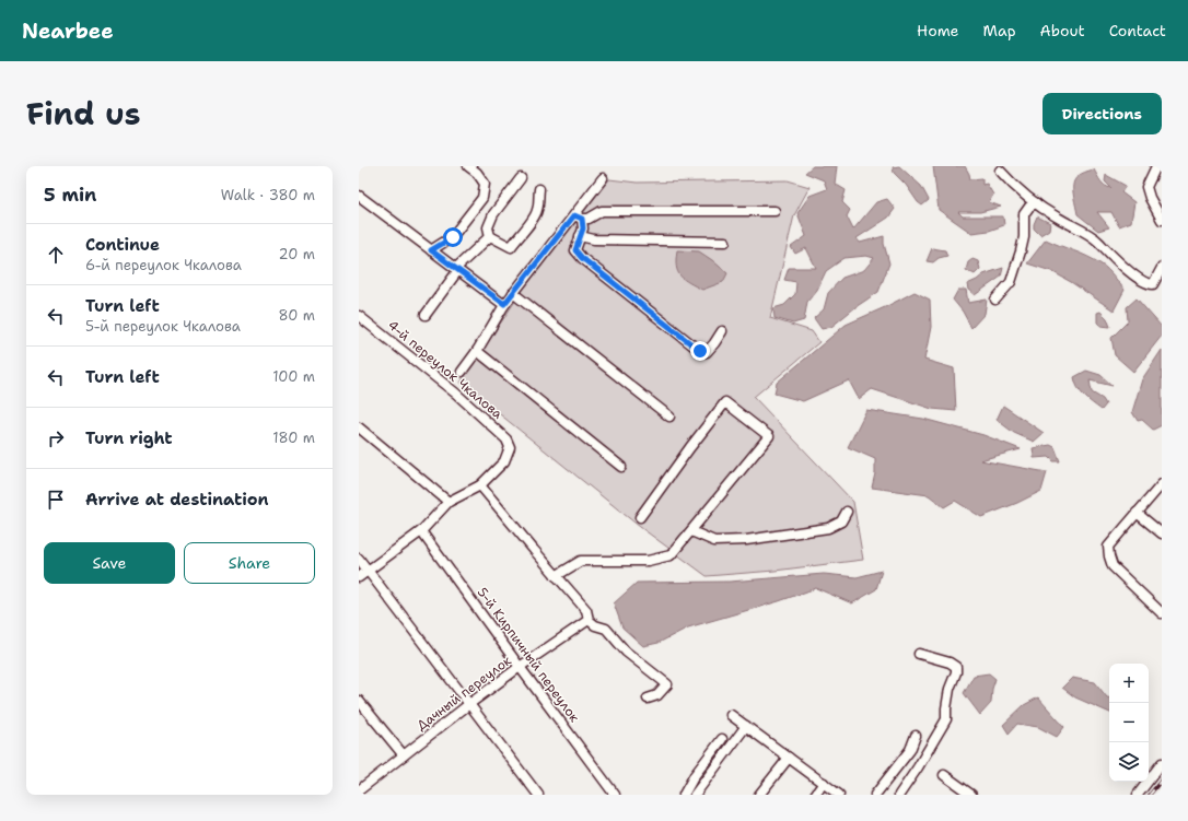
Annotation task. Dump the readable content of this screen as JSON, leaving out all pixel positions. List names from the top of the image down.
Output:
{
  "streets": {
    "street": ["4-й переулок Чкалова", "5-й Кирпичный переулок", "Дачный переулок"]
  },
  "crossings": [
    ["5-й Кирпичный переулок", "Дачный переулок"]
  ],
  "page": {
    "header": "Nearbee",
    "nav": [
      "Home",
      "Map",
      "About",
      "Contact"
    ],
    "title": "Find us",
    "buttons": [
      "Directions",
      ["Save", "Share"]
    ],
    "heading": ["5 min", "Walk · 380 m"],
    "list": [
      ["Continue", "6-й переулок Чкалова", "20 m"],
      ["Turn left", "5-й переулок Чкалова", "80 m"],
      ["Turn left", "100 m"],
      ["Turn right", "180 m"],
      "Arrive at destination"
    ],
    "map_buttons": ["+", "−"]
  }
}
